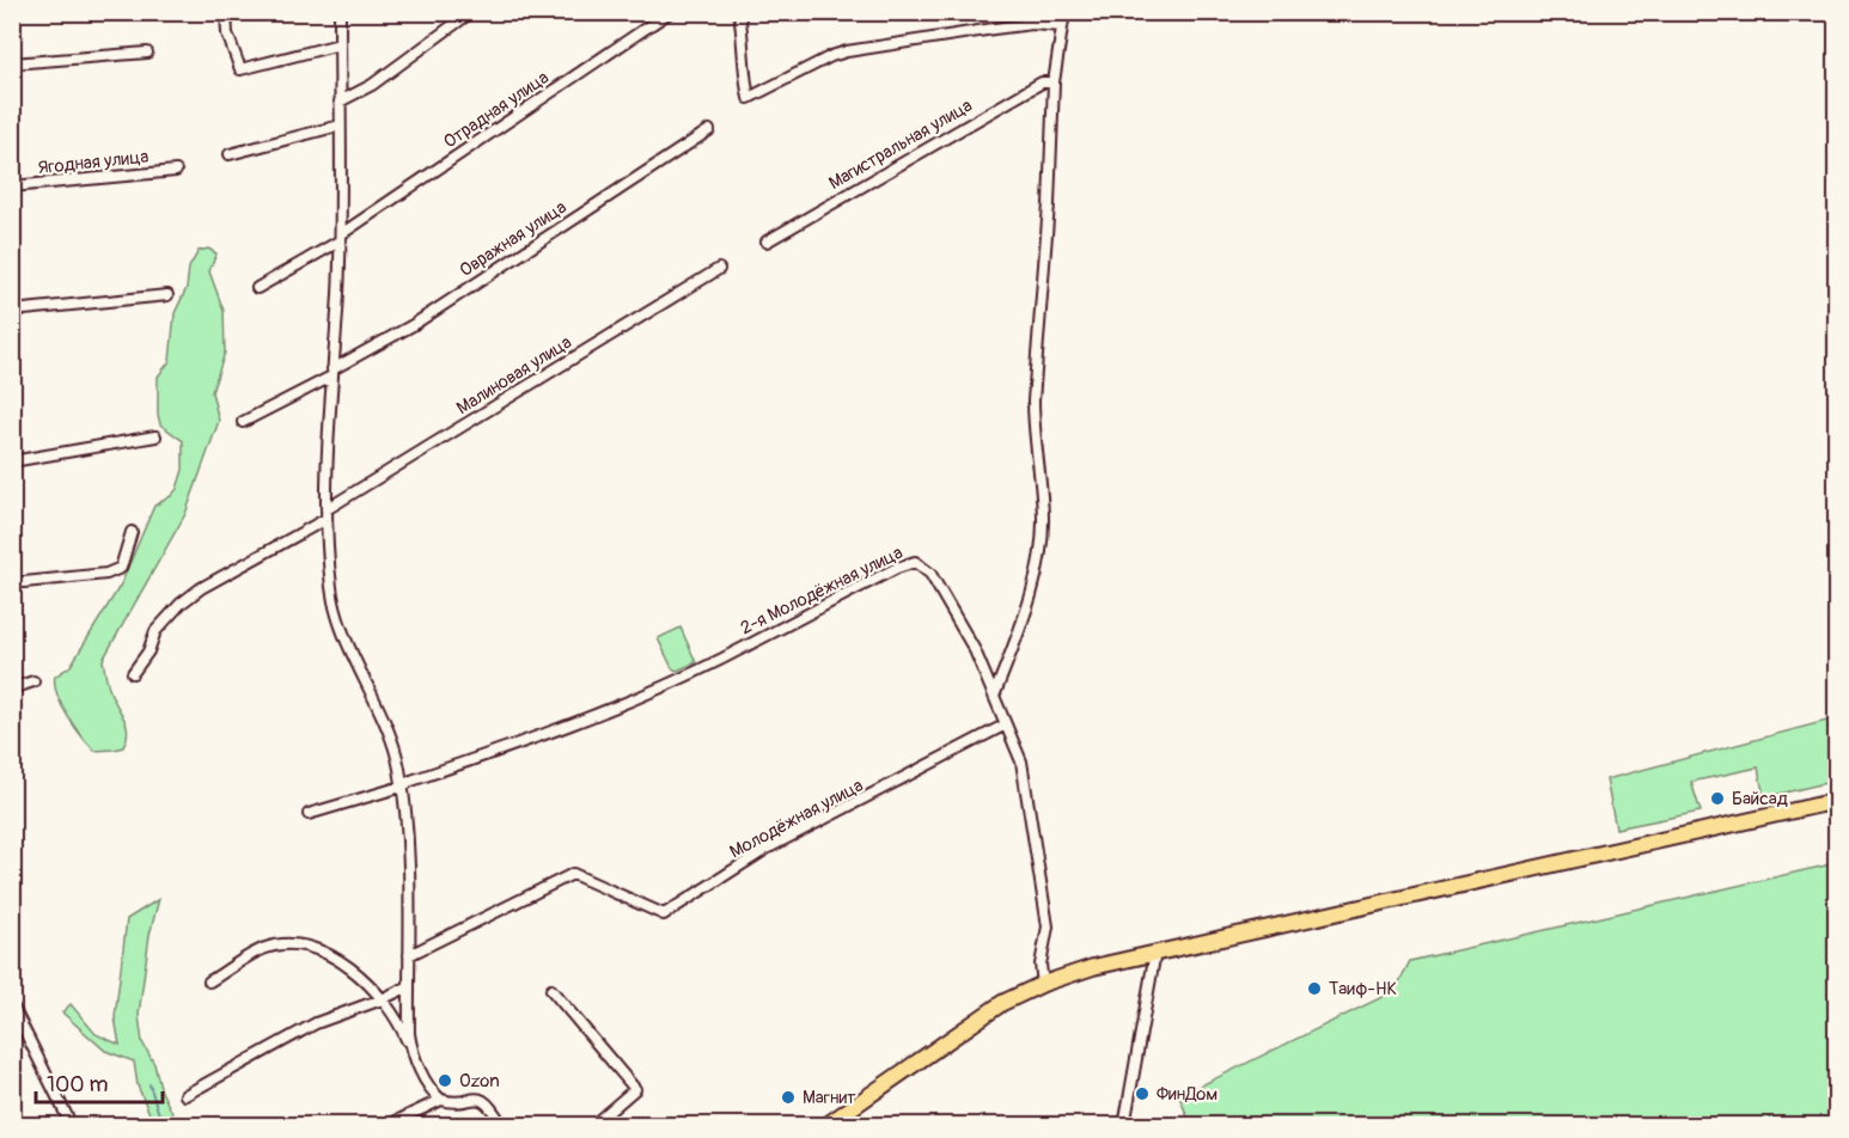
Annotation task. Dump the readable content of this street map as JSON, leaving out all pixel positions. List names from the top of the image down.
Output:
{
  "streets": {
    "street": [
      "Отрадная улица",
      "Магистральная улица",
      "Ягодная улица",
      "Овражная улица",
      "Малиновая улица",
      "2-я Молодёжная улица",
      "Молодёжная улица"
    ]
  },
  "crossings": [
    ["2-я Молодёжная улица", "Молодёжная улица"]
  ],
  "places": [
    "Байсад",
    "Таиф-НК",
    "Ozon",
    "ФинДом",
    "Магнит"
  ],
  "scale_bar": "100 m"
}
